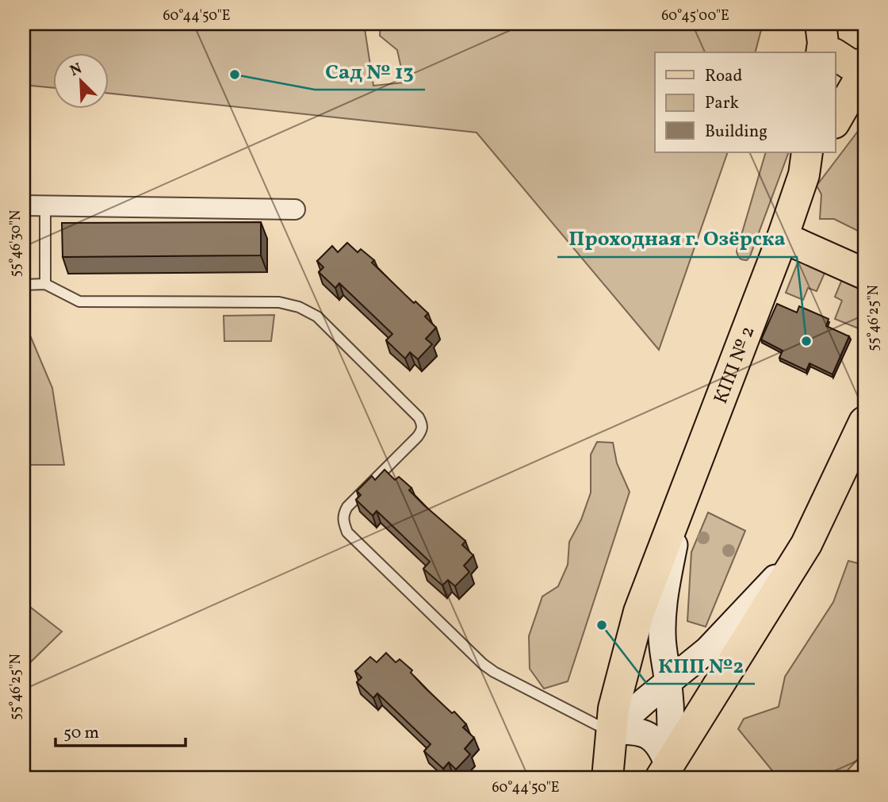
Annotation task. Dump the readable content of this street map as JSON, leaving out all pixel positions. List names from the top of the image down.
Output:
{
  "streets": {
    "main road": ["КПП № 2"]
  },
  "places": ["Сад № 13", "Проходная г. Озёрска", "КПП №2"],
  "legend": ["Road", "Park", "Building"],
  "scale_bar": "50 m",
  "north": "top left",
  "coordinates": [
    "60°44'50\"E",
    "60°45'00\"E",
    "55°46'30\"N",
    "55°46'25\"N"
  ]
}
